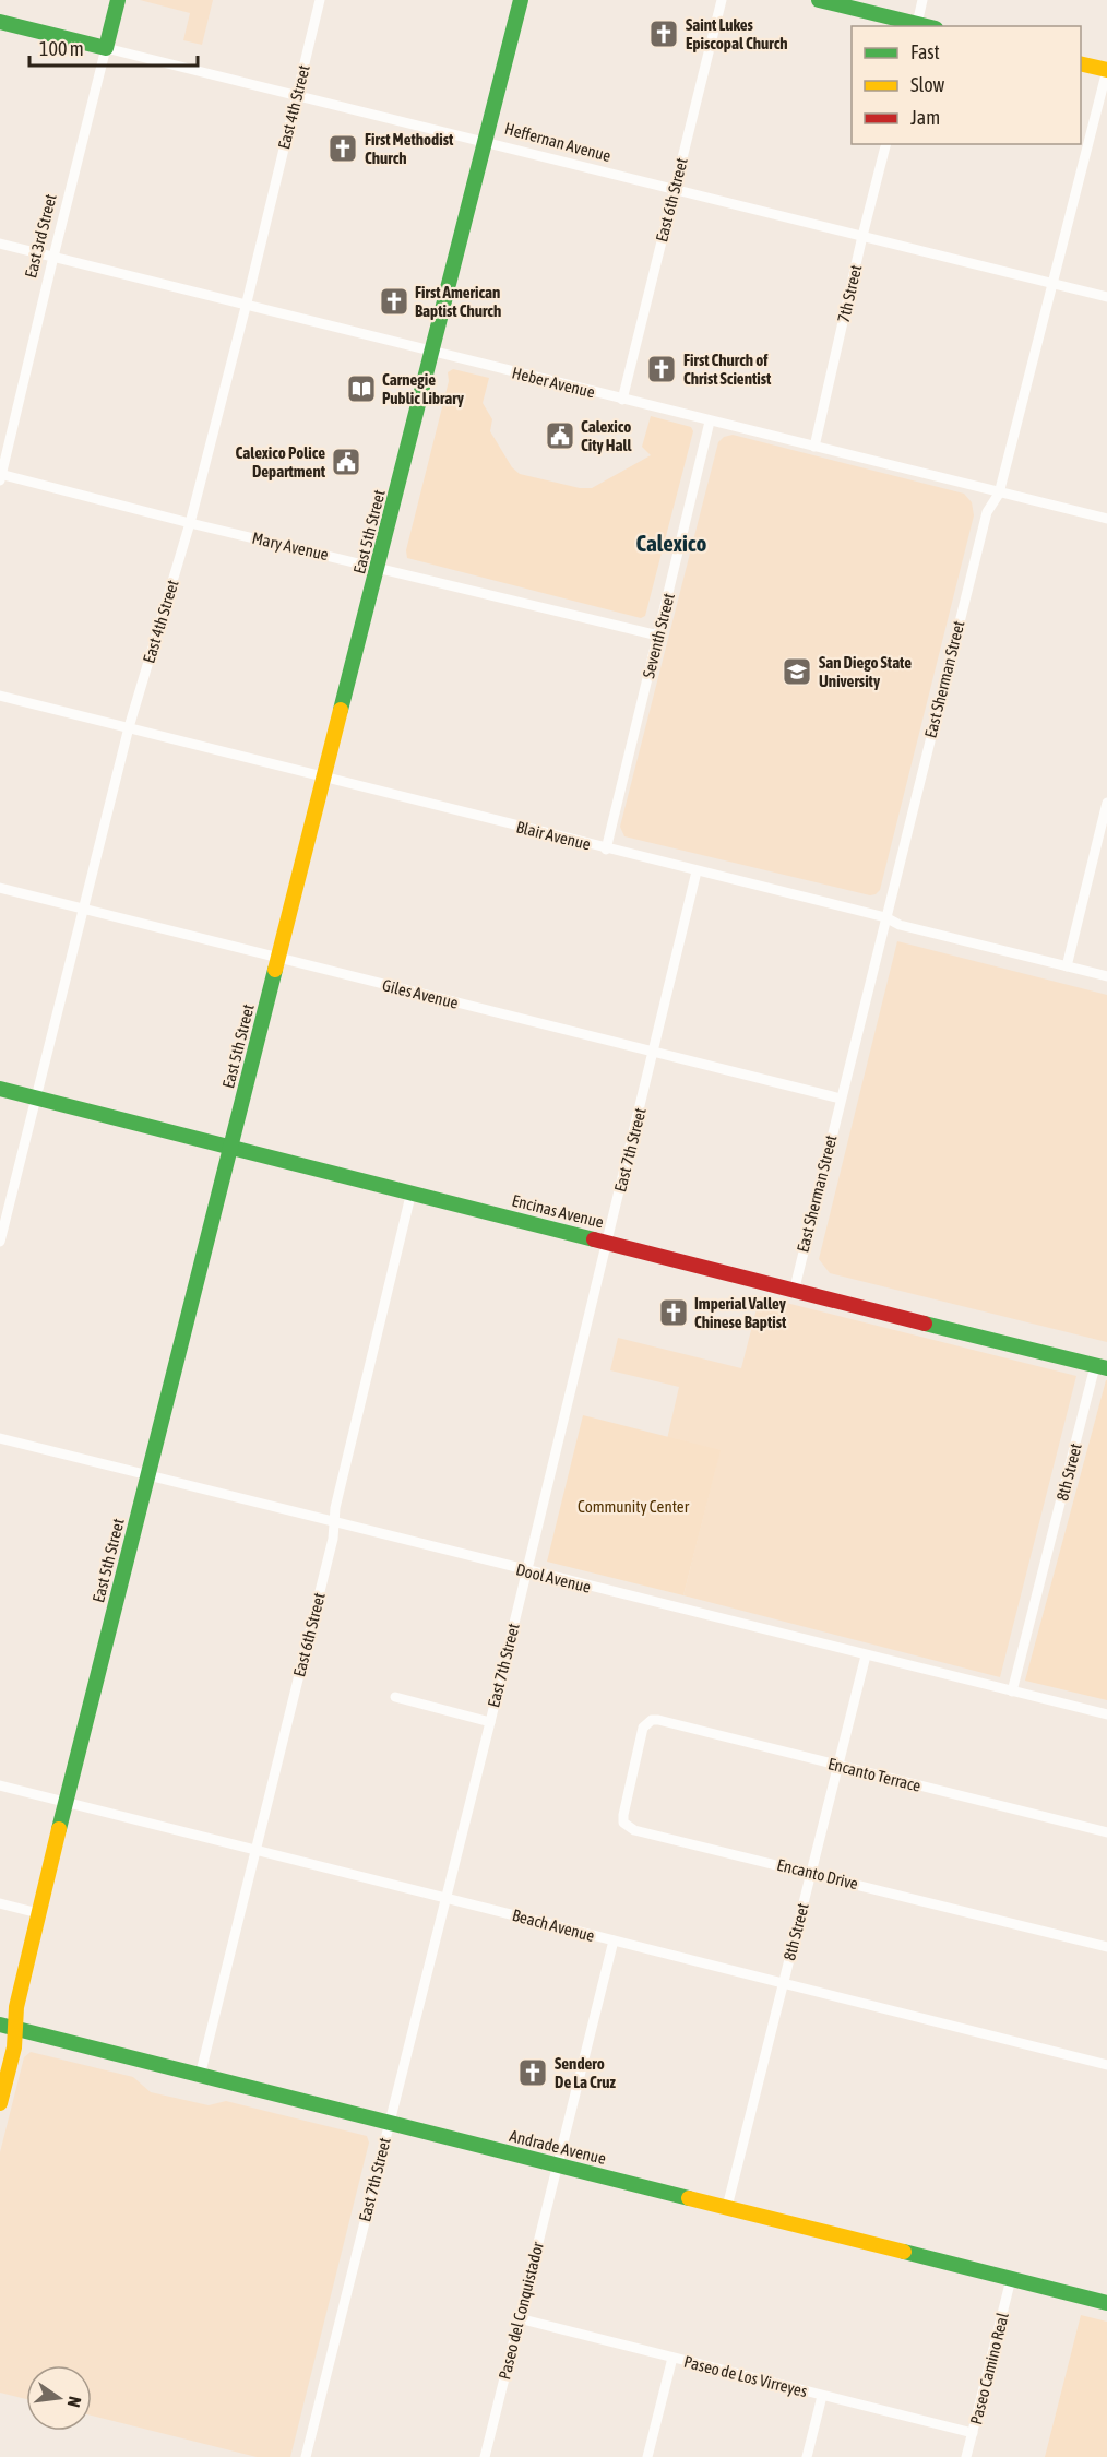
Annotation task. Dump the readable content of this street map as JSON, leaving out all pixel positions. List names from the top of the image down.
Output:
{
  "streets": {
    "street": [
      "East 4th Street",
      "Heffernan Avenue",
      "East 6th Street",
      "East 3rd Street",
      "7th Street",
      "Heber Avenue",
      "East 5th Street",
      "Mary Avenue",
      "Seventh Street",
      "East Sherman Street",
      "Blair Avenue",
      "Giles Avenue",
      "East 7th Street",
      "Encinas Avenue",
      "8th Street",
      "Dool Avenue",
      "Encanto Terrace",
      "Encanto Drive",
      "Beach Avenue",
      "Andrade Avenue",
      "Paseo del Conquistador",
      "Paseo Camino Real",
      "Paseo de Los Virreyes"
    ]
  },
  "crossings": [
    ["East 4th Street", "Heffernan Avenue"],
    ["East 4th Street", "Heber Avenue"],
    ["East 4th Street", "Mary Avenue"],
    ["East 4th Street", "Blair Avenue"],
    ["East 4th Street", "Giles Avenue"],
    ["East 4th Street", "Encinas Avenue"],
    ["Heffernan Avenue", "East 6th Street"],
    ["Heffernan Avenue", "East 3rd Street"],
    ["Heffernan Avenue", "7th Street"],
    ["Heffernan Avenue", "East 5th Street"],
    ["Heffernan Avenue", "East Sherman Street"],
    ["East 6th Street", "Heber Avenue"],
    ["East 6th Street", "Encinas Avenue"],
    ["East 6th Street", "Dool Avenue"],
    ["East 6th Street", "Beach Avenue"],
    ["East 6th Street", "Andrade Avenue"],
    ["East 3rd Street", "Heber Avenue"],
    ["East 3rd Street", "Mary Avenue"],
    ["7th Street", "Heber Avenue"],
    ["Heber Avenue", "East 5th Street"],
    ["Heber Avenue", "Seventh Street"],
    ["Heber Avenue", "East Sherman Street"],
    ["East 5th Street", "Mary Avenue"],
    ["East 5th Street", "Blair Avenue"],
    ["East 5th Street", "Giles Avenue"],
    ["East 5th Street", "Encinas Avenue"],
    ["East 5th Street", "Dool Avenue"],
    ["East 5th Street", "Beach Avenue"],
    ["East 5th Street", "Andrade Avenue"],
    ["Mary Avenue", "Seventh Street"],
    ["Seventh Street", "Blair Avenue"],
    ["East Sherman Street", "Blair Avenue"],
    ["East Sherman Street", "Giles Avenue"],
    ["East Sherman Street", "Encinas Avenue"],
    ["Blair Avenue", "East 7th Street"],
    ["Giles Avenue", "East 7th Street"],
    ["East 7th Street", "Encinas Avenue"],
    ["East 7th Street", "Dool Avenue"],
    ["East 7th Street", "Beach Avenue"],
    ["East 7th Street", "Andrade Avenue"],
    ["Encinas Avenue", "8th Street"],
    ["8th Street", "Dool Avenue"],
    ["8th Street", "Encanto Terrace"],
    ["8th Street", "Encanto Drive"],
    ["8th Street", "Beach Avenue"],
    ["8th Street", "Andrade Avenue"],
    ["Encanto Terrace", "Encanto Drive"],
    ["Andrade Avenue", "Paseo del Conquistador"],
    ["Andrade Avenue", "Paseo Camino Real"],
    ["Paseo del Conquistador", "Paseo de Los Virreyes"],
    ["Paseo Camino Real", "Paseo de Los Virreyes"]
  ],
  "districts": ["Calexico"],
  "parks": ["Community Center"],
  "places": {
    "church": [
      "Saint Lukes Episcopal Church",
      "First Methodist Church",
      "First American Baptist Church",
      "First Church of Christ Scientist",
      "Imperial Valley Chinese Baptist",
      "Sendero De La Cruz"
    ],
    "library": ["Carnegie Public Library"],
    "public building": ["Calexico City Hall", "Calexico Police Department"],
    "school or university": ["San Diego State University"]
  },
  "legend": ["Fast", "Slow", "Jam"],
  "scale_bar": "100 m",
  "north": "right"
}
